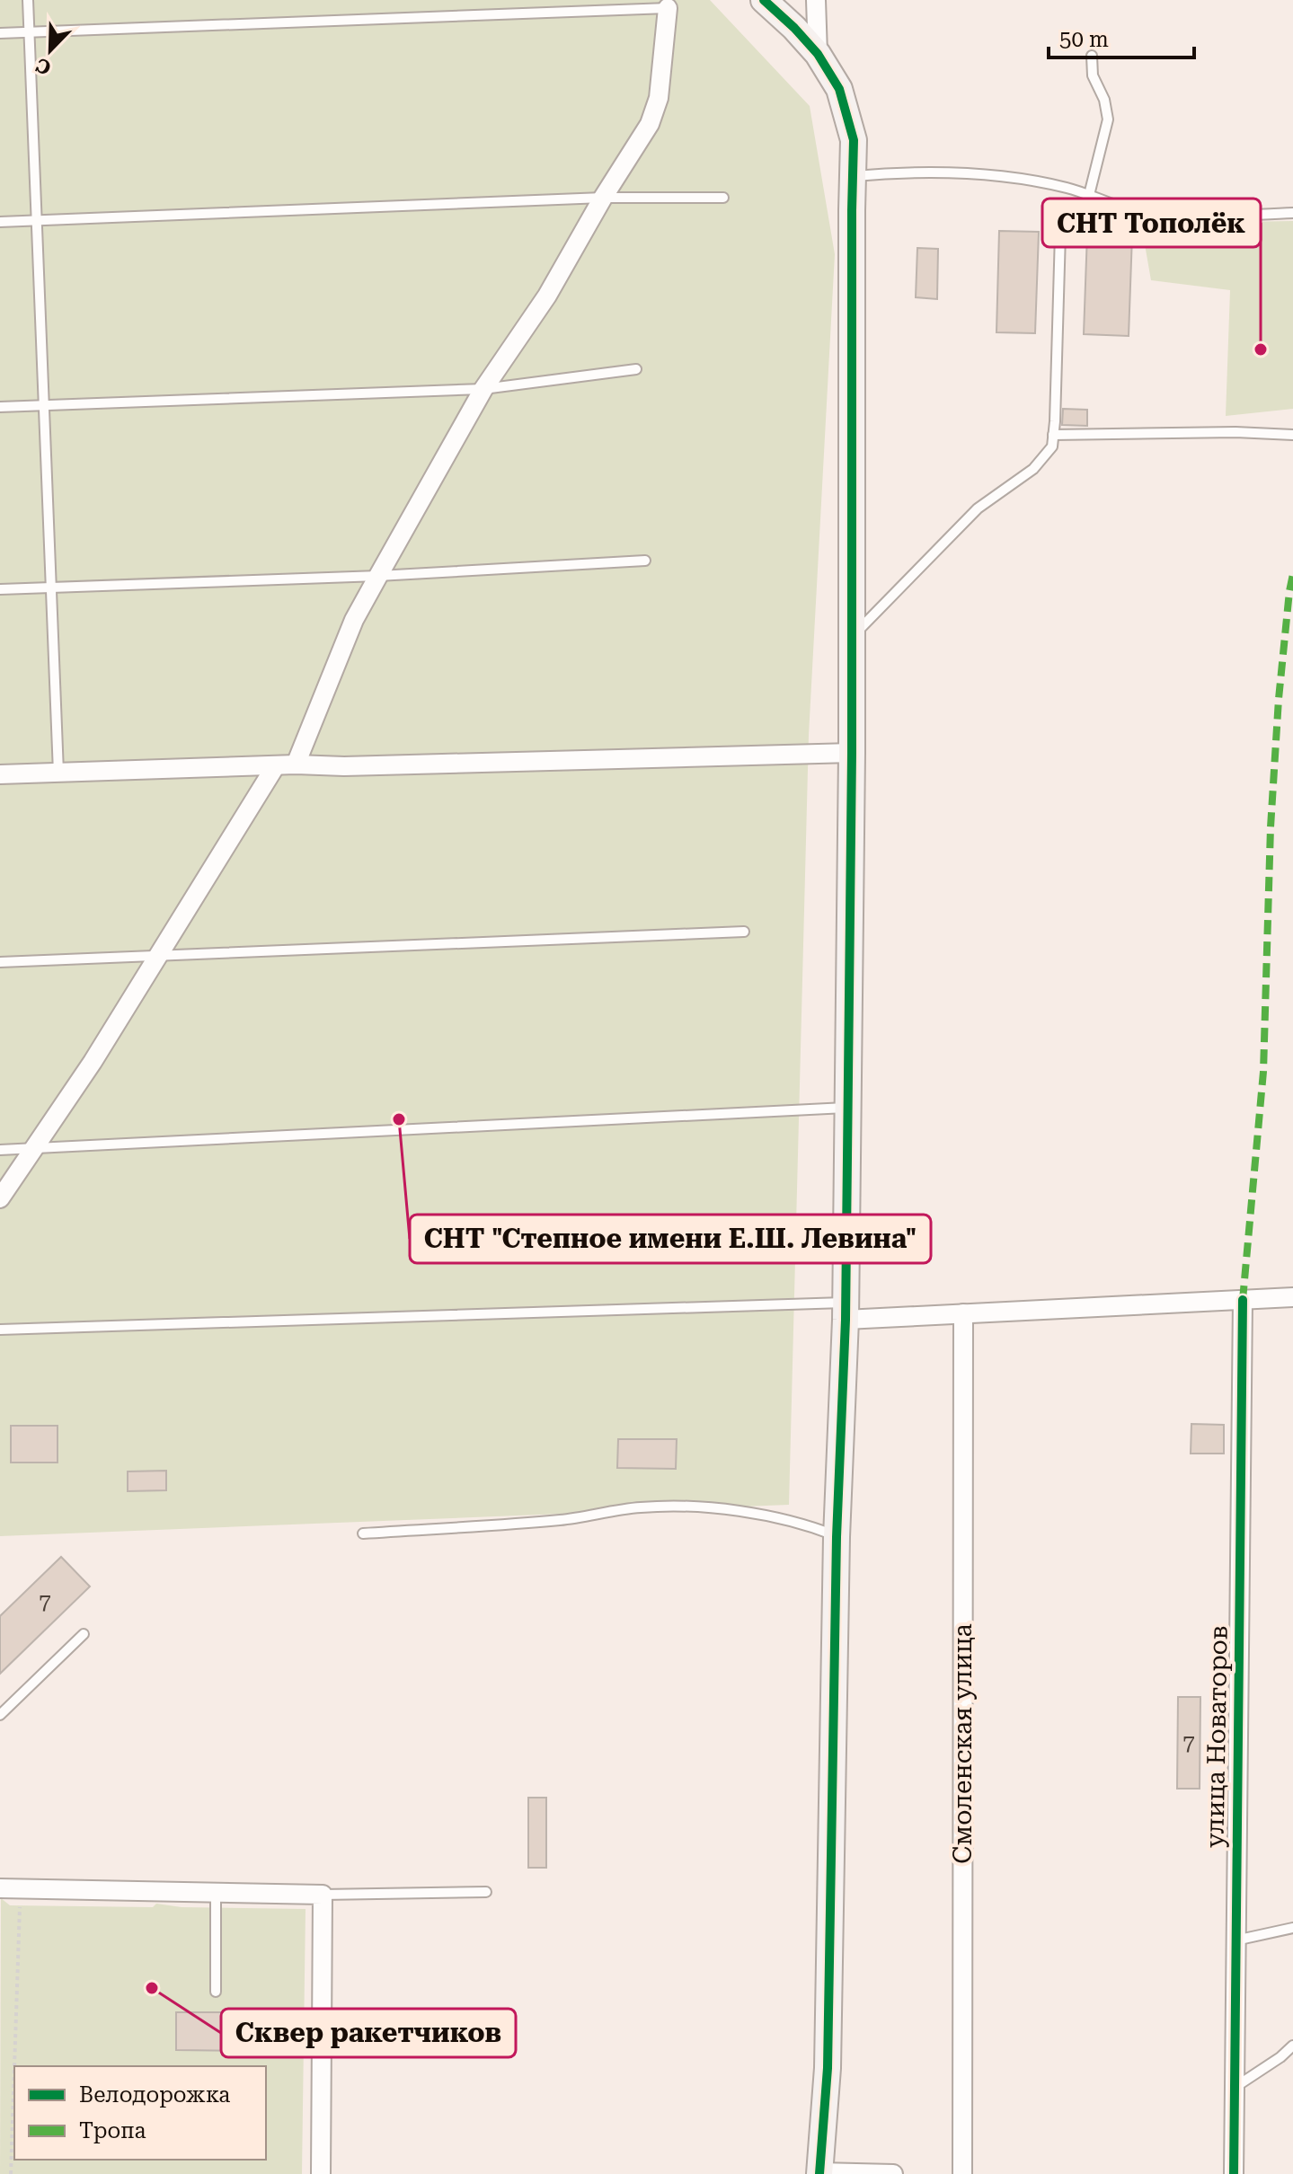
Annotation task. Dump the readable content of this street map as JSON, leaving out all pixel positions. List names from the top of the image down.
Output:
{
  "streets": {
    "street": ["улица Новаторов", "Смоленская улица"]
  },
  "places": ["СНТ Тополёк", "СНТ \"Степное имени Е.Ш. Левина\"", "Сквер ракетчиков"],
  "house_numbers": ["7", "7"],
  "legend": ["Велодорожка", "Тропа"],
  "scale_bar": "50 m",
  "north": "bottom left"
}
